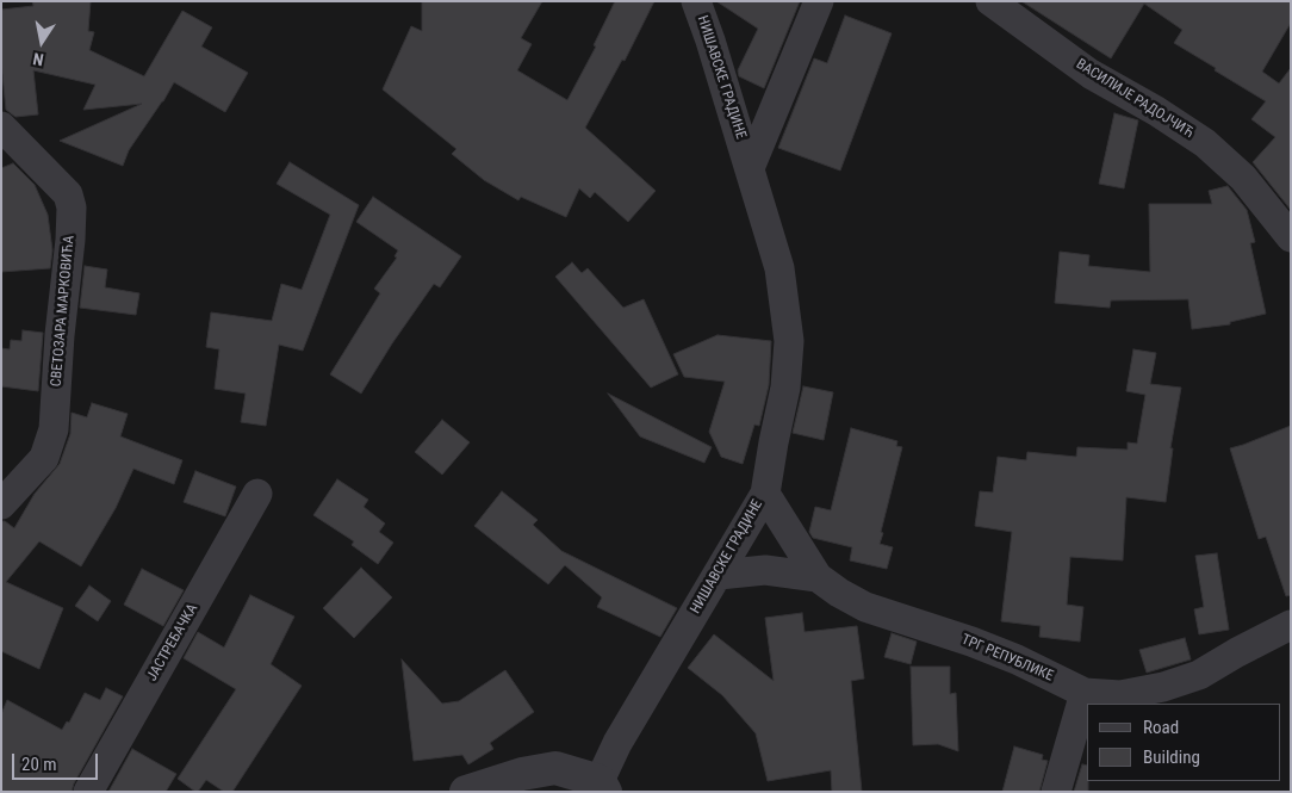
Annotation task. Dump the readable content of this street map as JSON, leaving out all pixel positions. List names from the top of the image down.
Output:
{
  "streets": {
    "street": [
      "НИШАВСКЕ ГРАДИНЕ",
      "ВАСИЛИЈЕ РАДОЈЧИЋ",
      "СВЕТОЗАРА МАРКОВИЋА",
      "ЈАСТРЕБАЧКА",
      "ТРГ РЕПУБЛИКЕ"
    ]
  },
  "crossings": [
    ["НИШАВСКЕ ГРАДИНЕ", "ТРГ РЕПУБЛИКЕ"]
  ],
  "legend": ["Road", "Building"],
  "scale_bar": "20 m",
  "north": "bottom"
}
